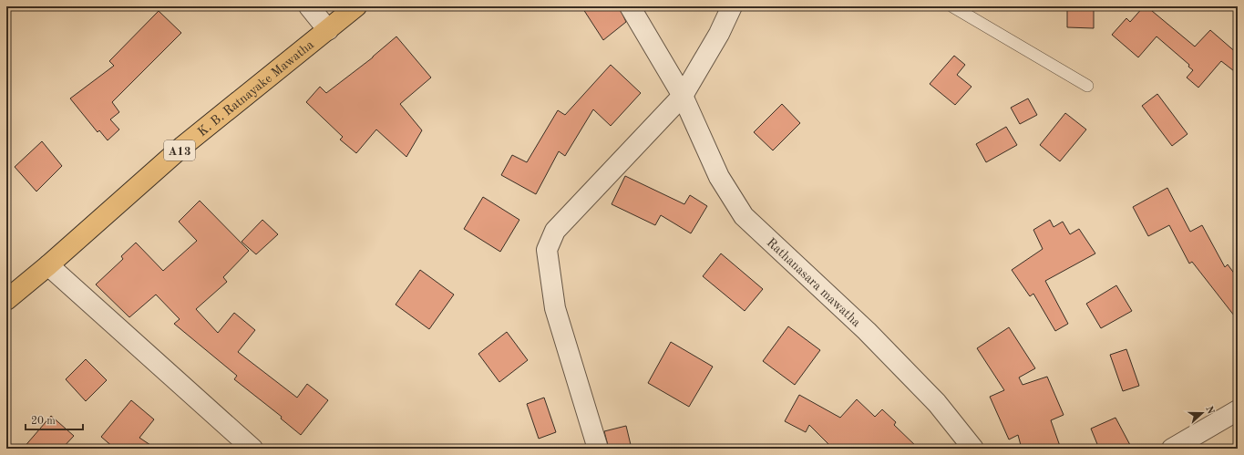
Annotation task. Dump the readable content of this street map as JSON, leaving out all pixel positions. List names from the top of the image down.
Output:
{
  "streets": {
    "highway": ["K. B. Ratnayake Mawatha", "A13"],
    "street": ["Rathanasara mawatha"]
  },
  "scale_bar": "20 m",
  "north": "right"
}
